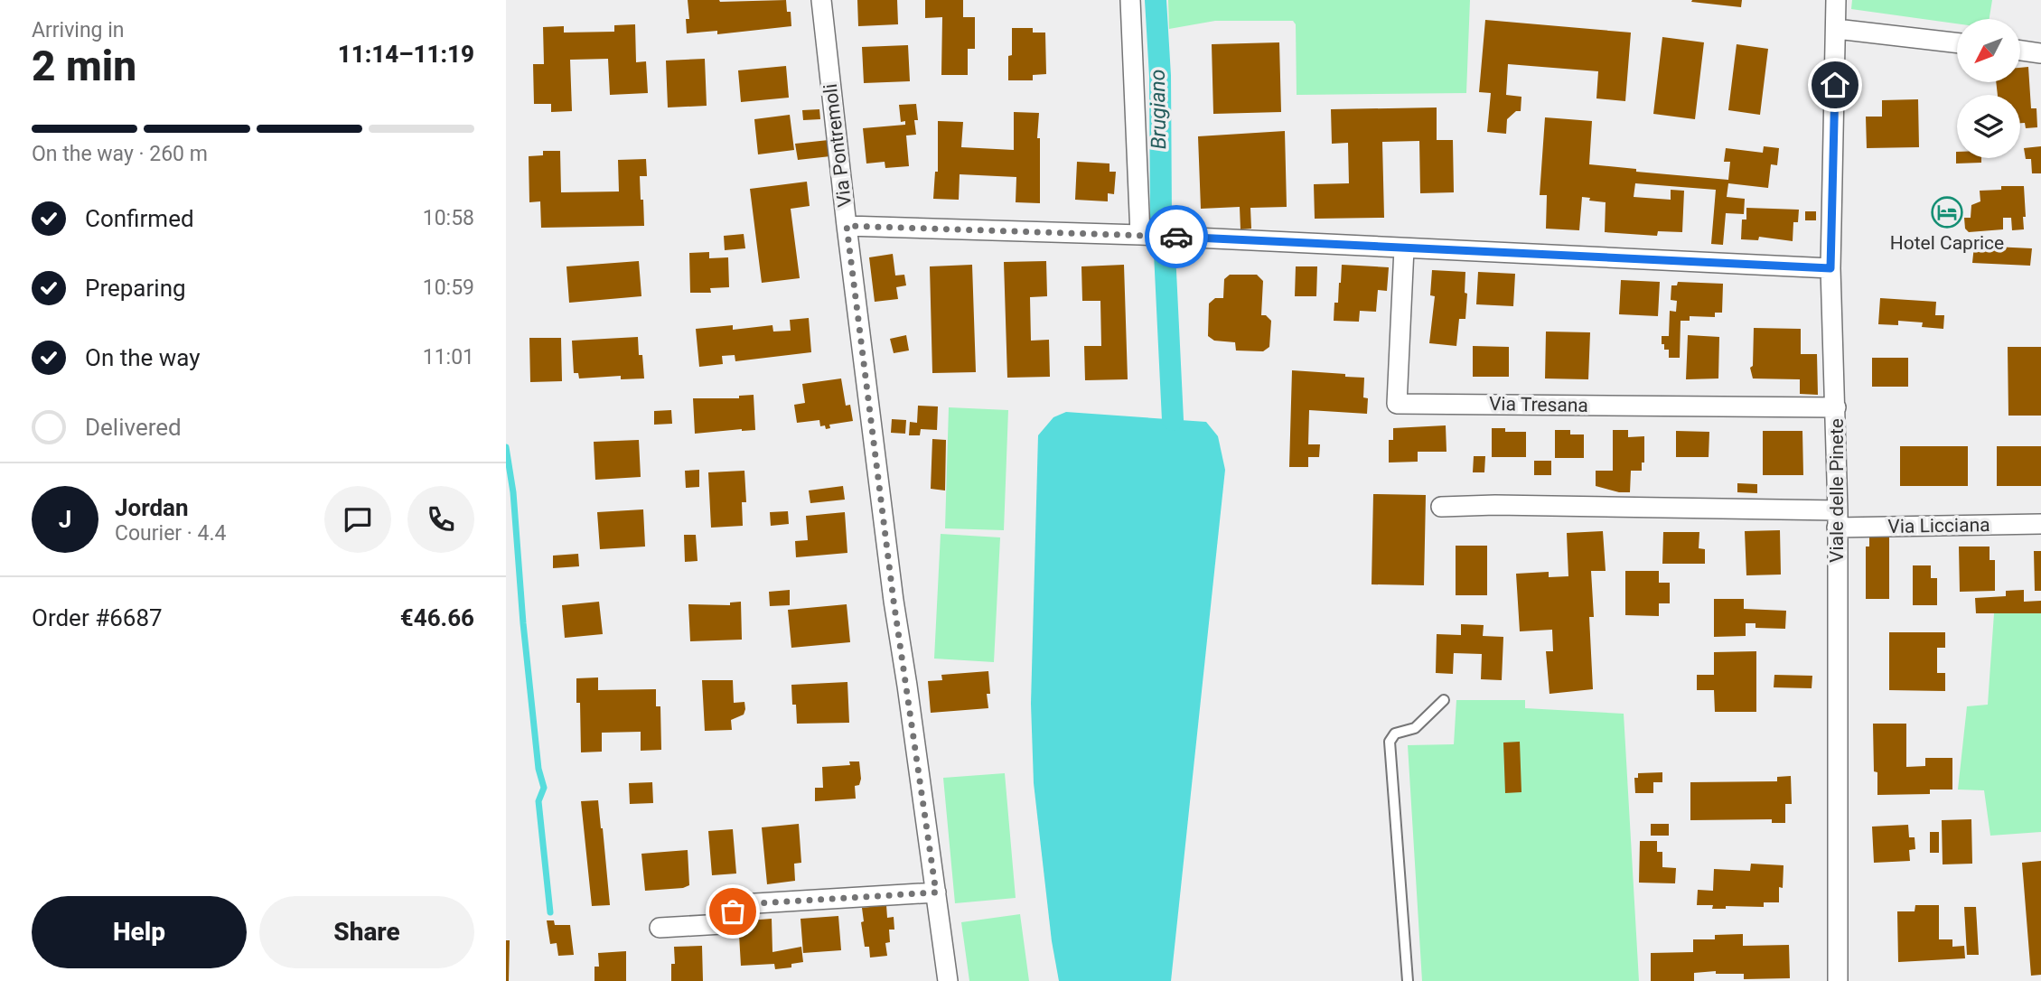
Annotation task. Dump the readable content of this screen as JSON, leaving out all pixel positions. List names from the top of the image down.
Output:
{
  "streets": {
    "street": [
      "Via Pontremoli",
      "Via Tresana",
      "Viale delle Pinete",
      "Via Licciana"
    ]
  },
  "crossings": [
    ["Via Tresana", "Viale delle Pinete"],
    ["Viale delle Pinete", "Via Licciana"]
  ],
  "water": ["Brugiano"],
  "places": {
    "hotel": ["Hotel Caprice"]
  },
  "north": "bottom left",
  "page": {
    "heading": ["2 min", "Arriving in", "11:14–11:19"],
    "panel": [
      "Jordan",
      "Courier · 4.4",
      "Order #6687",
      "€46.66"
    ],
    "bar": "On the way · 260 m",
    "list": [
      ["Confirmed", "10:58"],
      ["Preparing", "10:59"],
      ["On the way", "11:01"],
      "Delivered"
    ],
    "round": "J",
    "buttons": ["Help", "Share"]
  }
}
